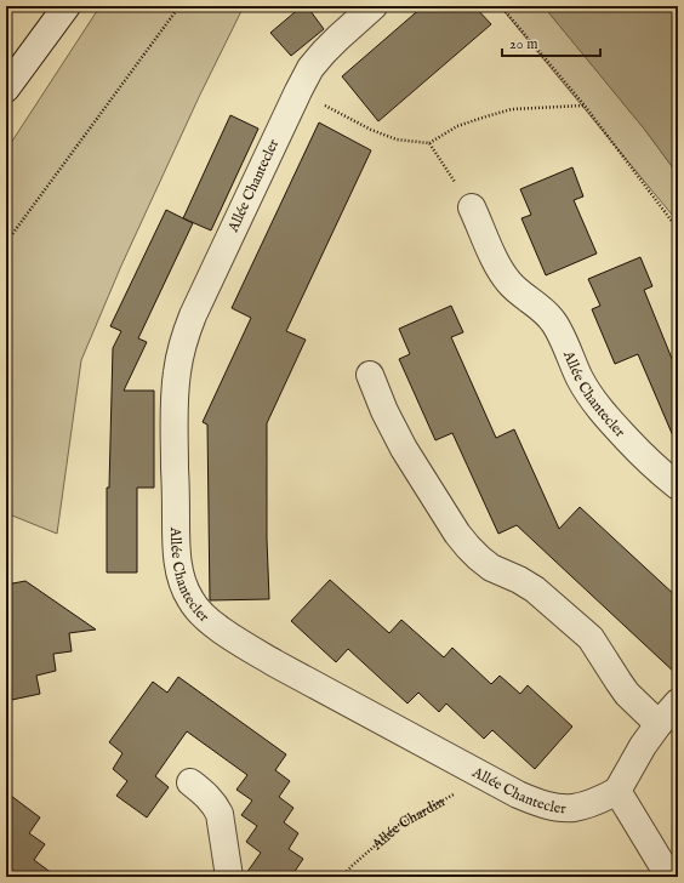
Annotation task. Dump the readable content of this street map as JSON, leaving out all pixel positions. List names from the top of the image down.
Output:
{
  "streets": {
    "street": ["Allée Chantecler"],
    "path": ["Allée Chardin"]
  },
  "crossings": [
    ["Allée Chantecler", "Allée Chardin"]
  ],
  "scale_bar": "20 m"
}
